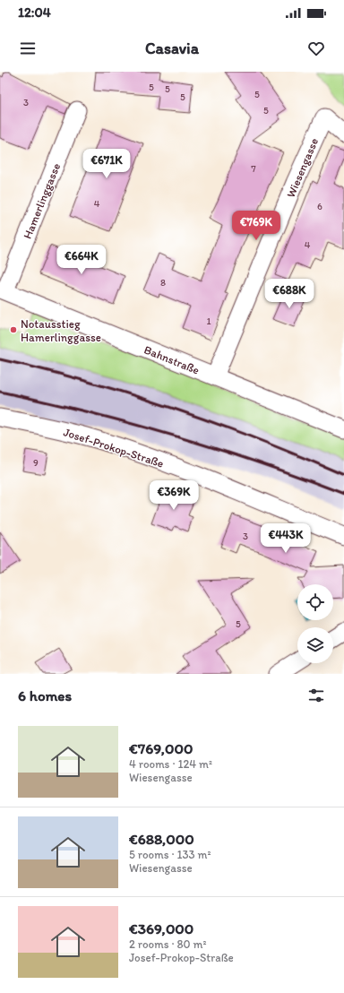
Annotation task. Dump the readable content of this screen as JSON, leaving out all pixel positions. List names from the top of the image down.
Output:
{
  "streets": {
    "street": [
      "Wiesengasse",
      "Hamerlinggasse",
      "Bahnstraße",
      "Josef-Prokop-Straße"
    ]
  },
  "crossings": [
    ["Wiesengasse", "Bahnstraße"],
    ["Hamerlinggasse", "Bahnstraße"]
  ],
  "places": ["Notausstieg Hamerlinggasse"],
  "house_numbers": [
    "5",
    "5",
    "5",
    "5",
    "3",
    "5",
    "7",
    "4",
    "6",
    "4",
    "8",
    "1",
    "9",
    "3",
    "5"
  ],
  "page": {
    "status": "12:04",
    "header": "Casavia",
    "price": [
      "€671K",
      "€769K",
      "€664K",
      "€688K",
      "€369K",
      "€443K"
    ],
    "heading": "6 homes",
    "list": [
      {
        "name": "€769,000",
        "note": "4 rooms · 124 m² · Wiesengasse"
      },
      {
        "name": "€688,000",
        "note": "5 rooms · 133 m² · Wiesengasse"
      },
      {
        "name": "€369,000",
        "note": "2 rooms · 80 m² · Josef-Prokop-Straße"
      }
    ]
  }
}
